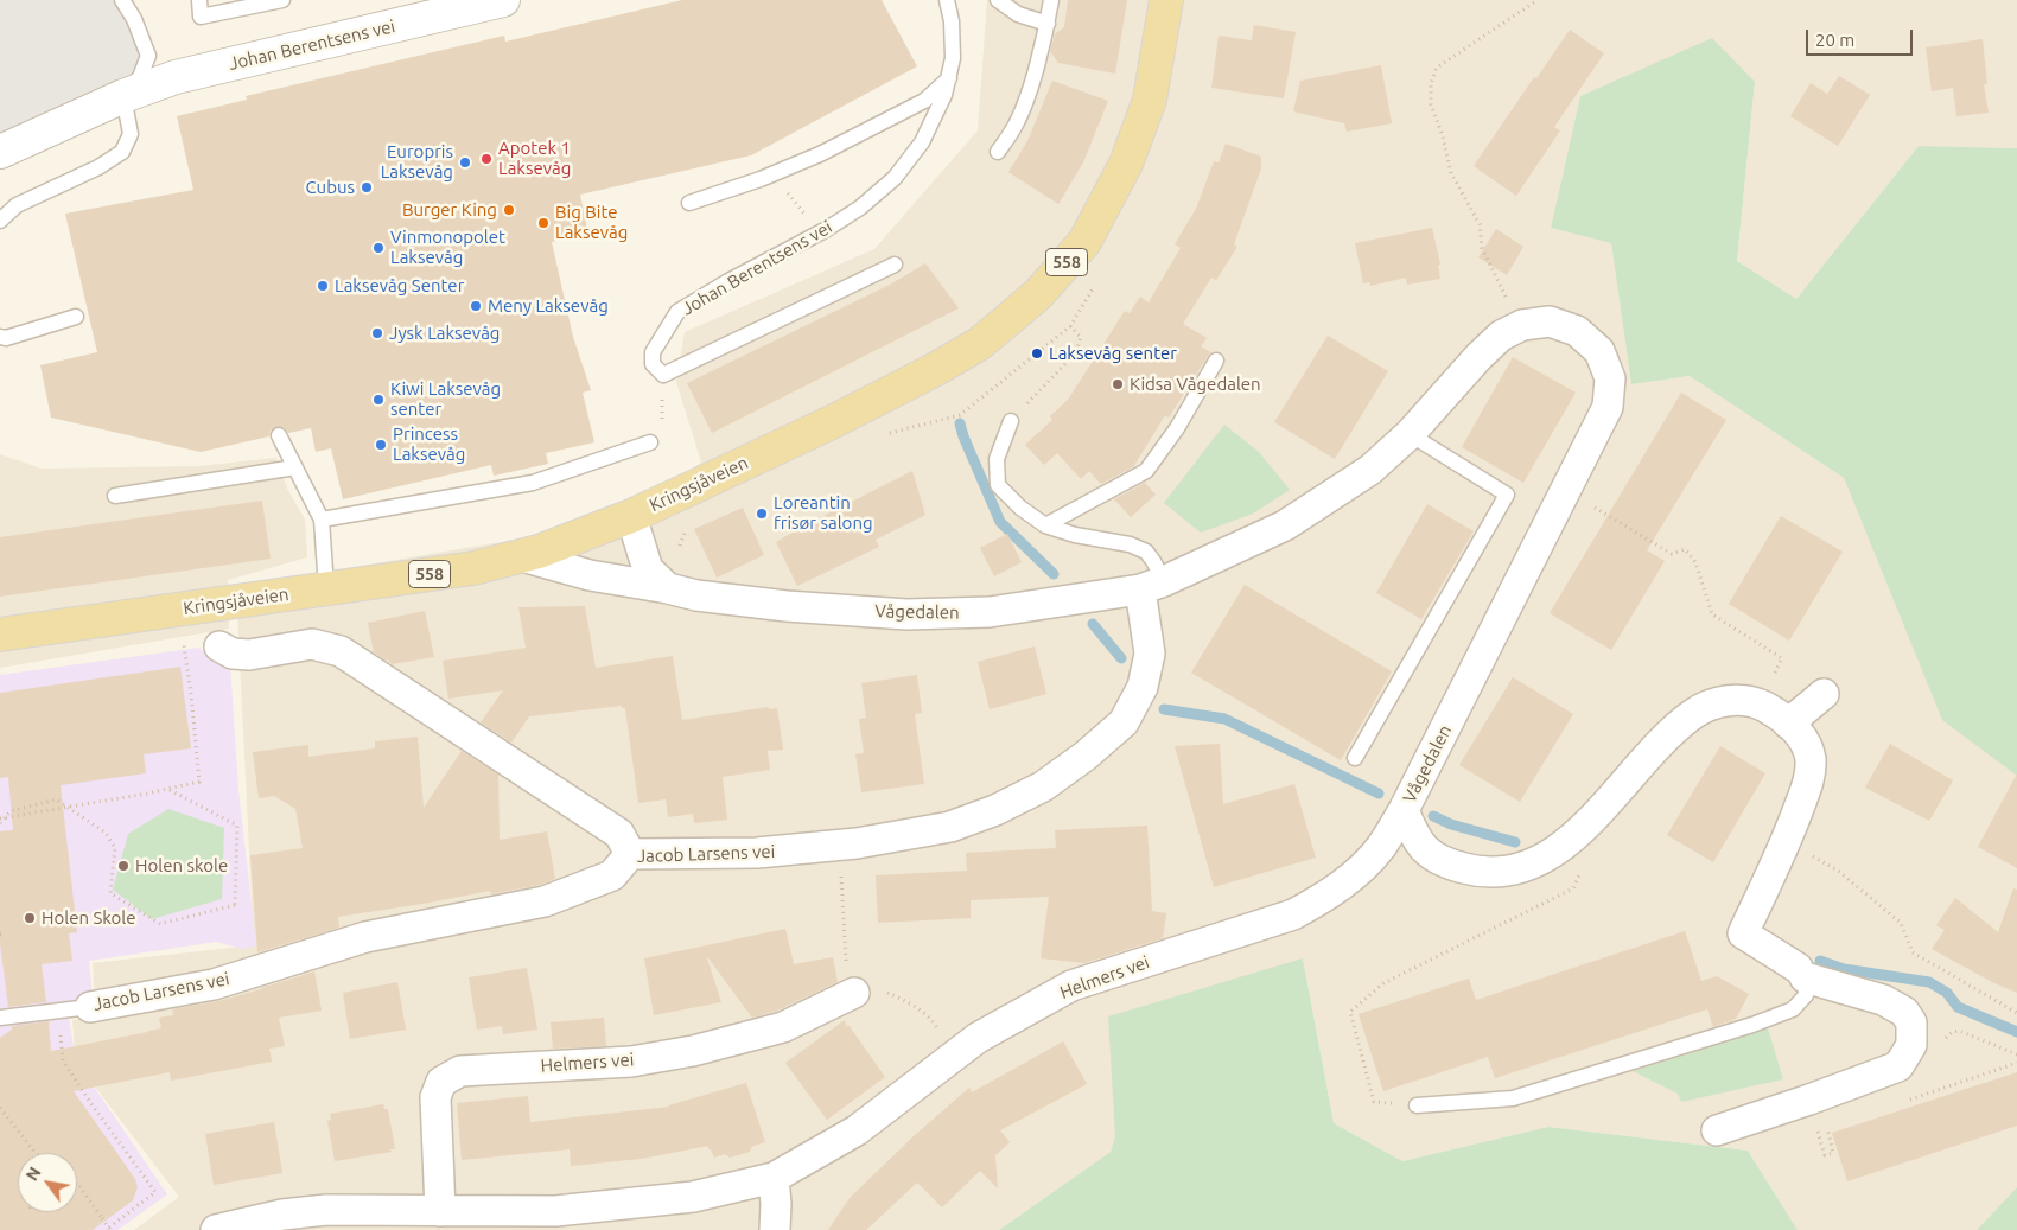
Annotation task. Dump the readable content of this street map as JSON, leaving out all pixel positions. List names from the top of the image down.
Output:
{
  "streets": {
    "main road": ["558", "Kringsjåveien"],
    "street": [
      "Johan Berentsens vei",
      "Vågedalen",
      "Jacob Larsens vei",
      "Helmers vei"
    ]
  },
  "crossings": [
    ["Kringsjåveien", "Vågedalen"],
    ["Vågedalen", "Jacob Larsens vei"],
    ["Vågedalen", "Helmers vei"]
  ],
  "places": [
    "Apotek 1 Laksevåg",
    "Europris Laksevåg",
    "Cubus",
    "Burger King",
    "Big Bite Laksevåg",
    "Vinmonopolet Laksevåg",
    "Laksevåg Senter",
    "Meny Laksevåg",
    "Jysk Laksevåg",
    "Laksevåg senter",
    "Kidsa Vågedalen",
    "Kiwi Laksevåg senter",
    "Princess Laksevåg",
    "Loreantin frisør salong",
    "Holen skole",
    "Holen Skole"
  ],
  "scale_bar": "20 m",
  "north": "top left"
}
